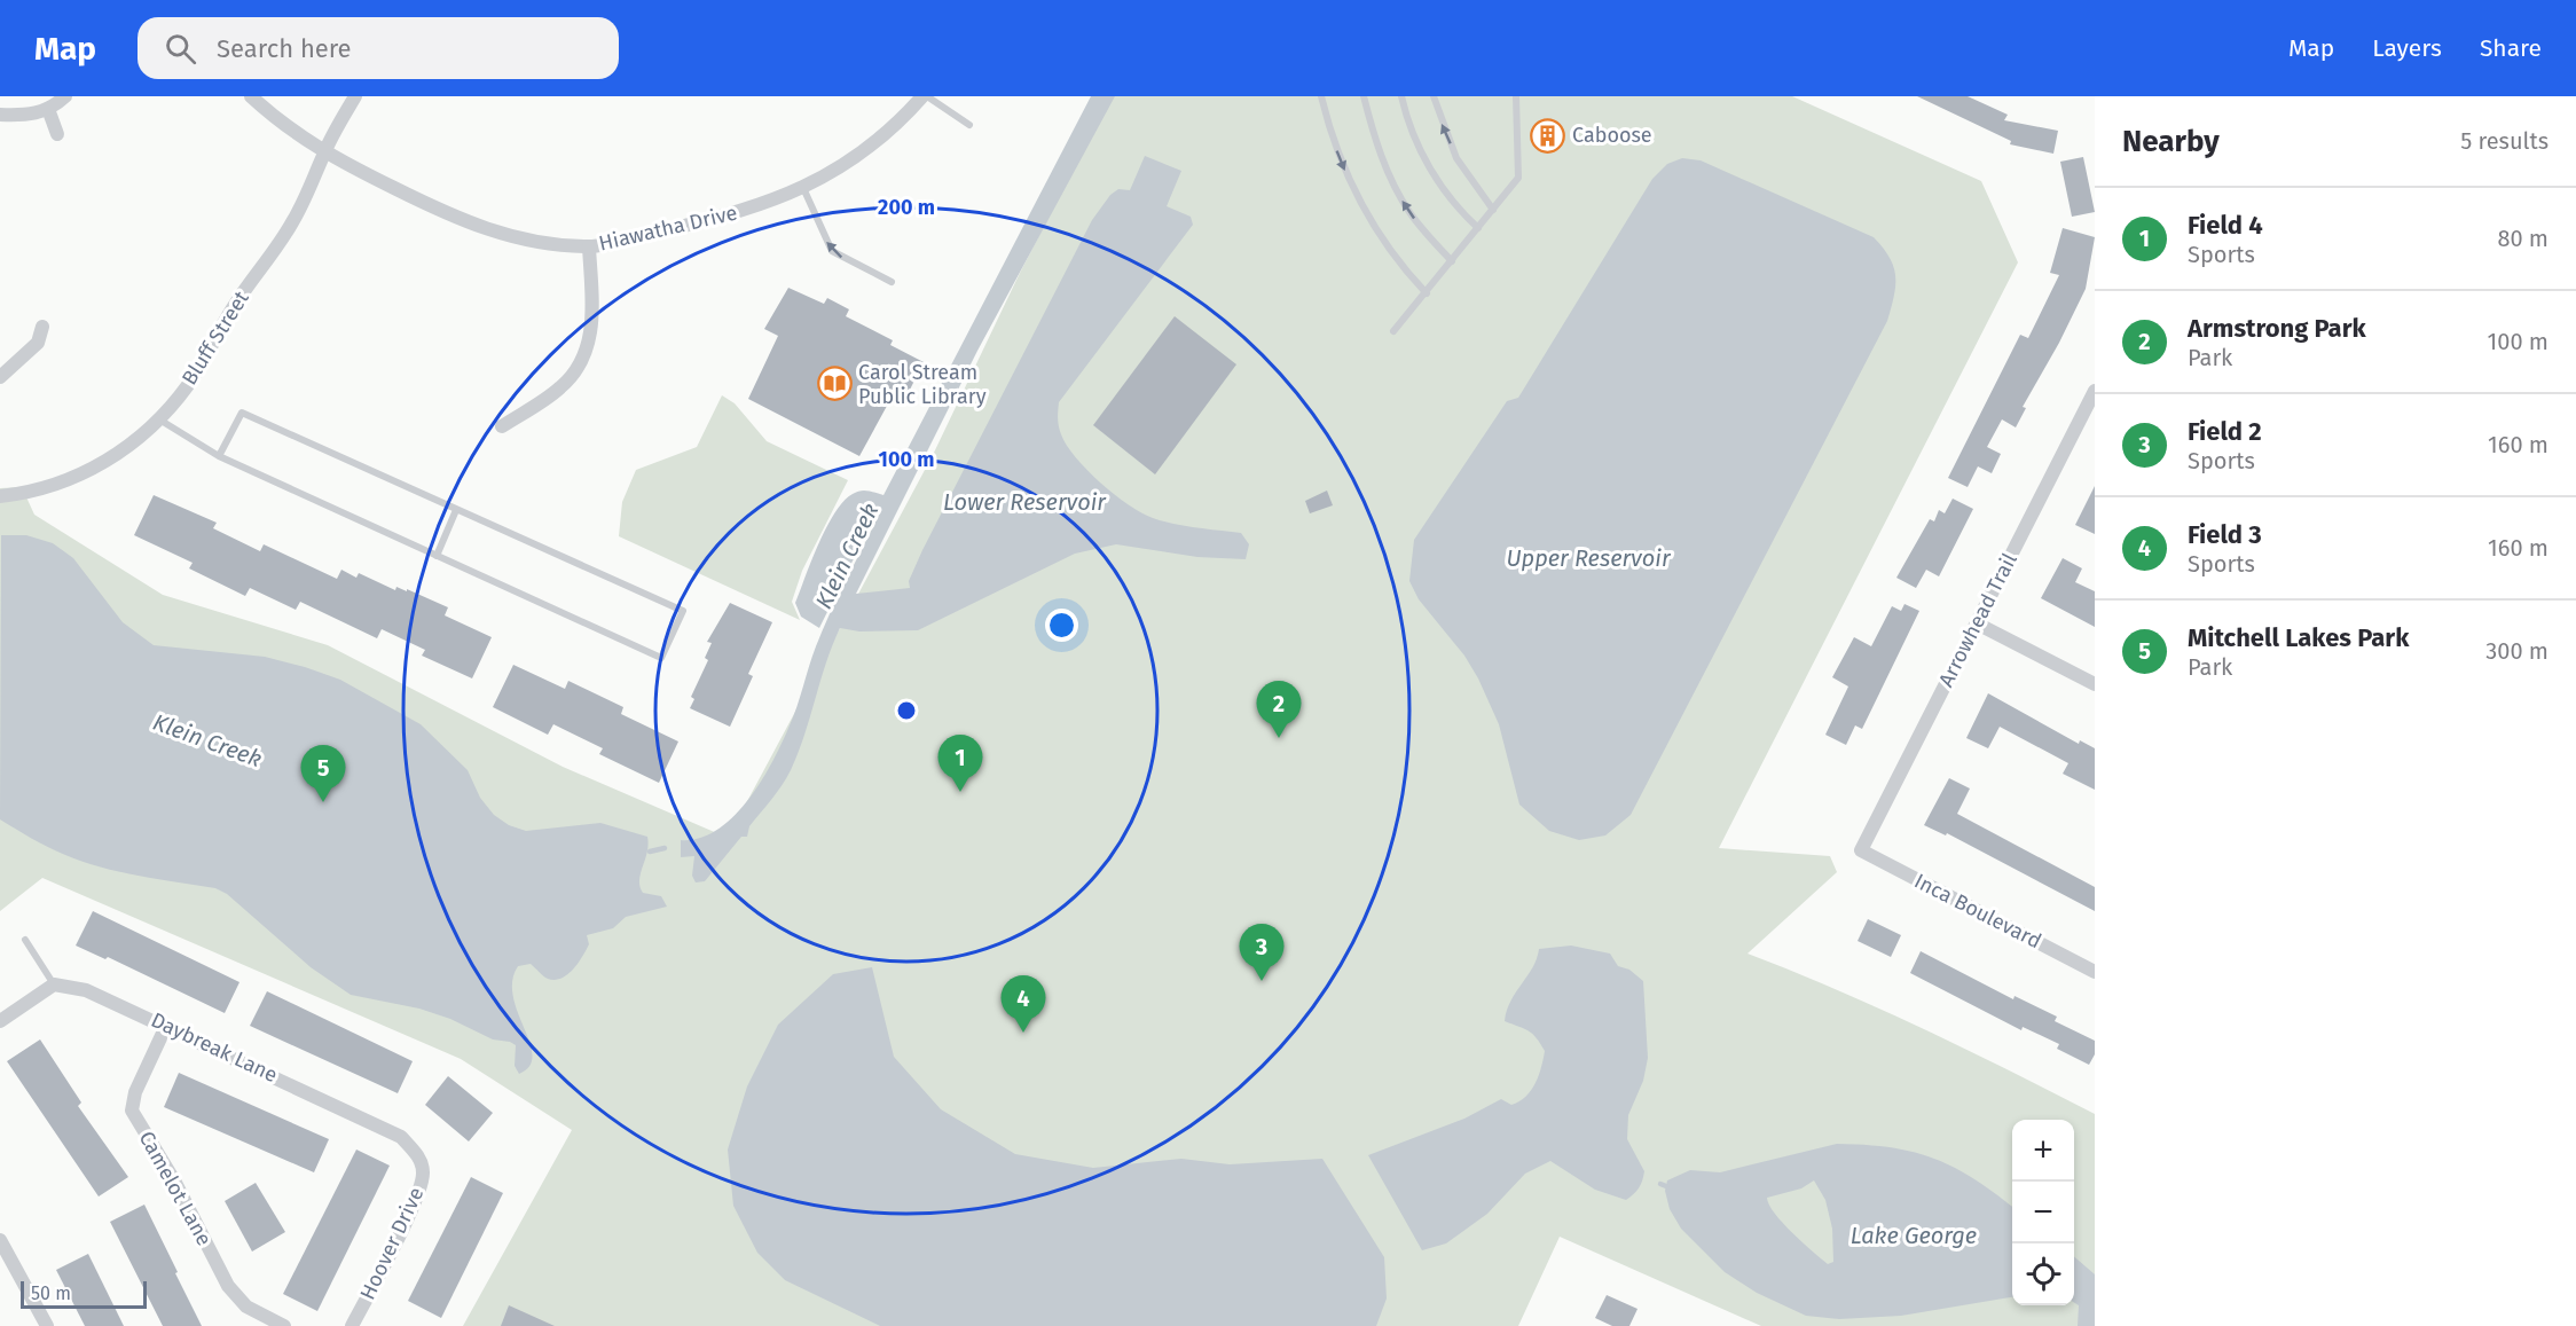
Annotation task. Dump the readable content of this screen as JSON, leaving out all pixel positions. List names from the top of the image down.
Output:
{
  "streets": {
    "street": [
      "Hiawatha Drive",
      "Bluff Street",
      "Arrowhead Trail",
      "Inca Boulevard",
      "Daybreak Lane",
      "Camelot Lane",
      "Hoover Drive"
    ]
  },
  "crossings": [
    ["Hiawatha Drive", "Bluff Street"],
    ["Arrowhead Trail", "Inca Boulevard"],
    ["Daybreak Lane", "Camelot Lane"],
    ["Daybreak Lane", "Hoover Drive"]
  ],
  "water": [
    "Lower Reservoir",
    "Klein Creek",
    "Upper Reservoir",
    "Lake George"
  ],
  "places": {
    "building": ["Caboose"],
    "library": ["Carol Stream Public Library"]
  },
  "scale_bar": "50 m",
  "page": {
    "header": "Map",
    "search": "Search here",
    "nav": ["Map", "Layers", "Share"],
    "heading": ["Nearby", "5 results"],
    "list": [
      {
        "mark": "1",
        "name": "Field 4",
        "note": "Sports",
        "value": "80 m"
      },
      {
        "mark": "2",
        "name": "Armstrong Park",
        "note": "Park",
        "value": "100 m"
      },
      {
        "mark": "3",
        "name": "Field 2",
        "note": "Sports",
        "value": "160 m"
      },
      {
        "mark": "4",
        "name": "Field 3",
        "note": "Sports",
        "value": "160 m"
      },
      {
        "mark": "5",
        "name": "Mitchell Lakes Park",
        "note": "Park",
        "value": "300 m"
      }
    ],
    "pins": [
      "2",
      "1",
      "5",
      "3",
      "4"
    ],
    "map_buttons": ["+", "−"],
    "scale": "50 m"
  },
  "rings": ["200 m", "100 m"]
}
